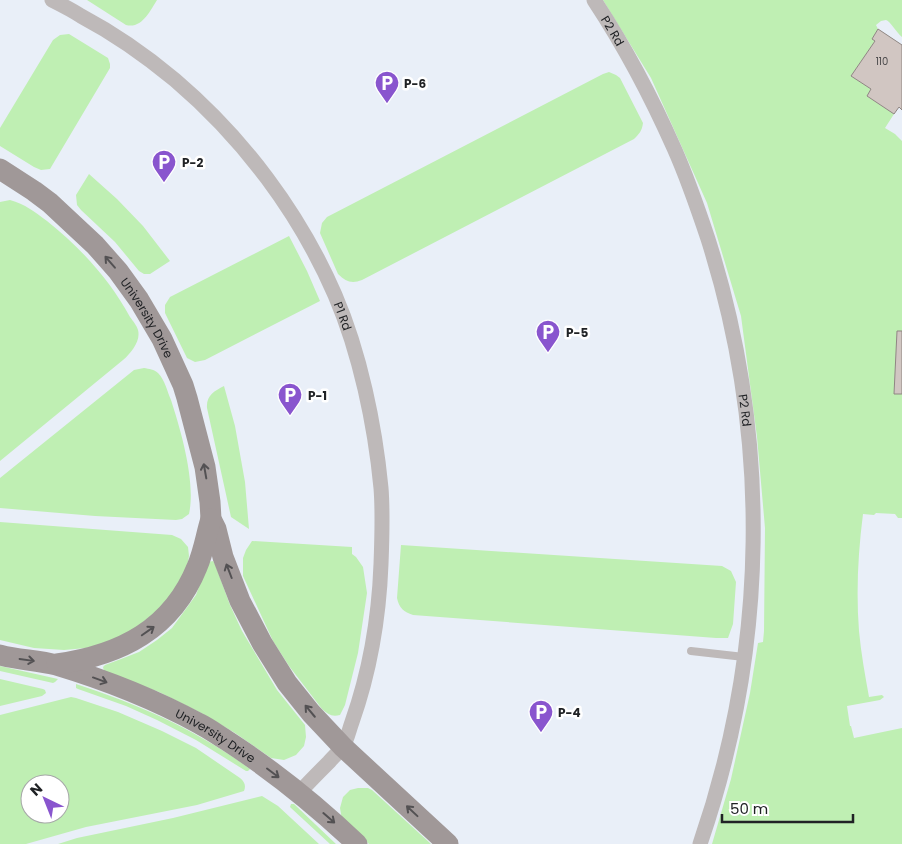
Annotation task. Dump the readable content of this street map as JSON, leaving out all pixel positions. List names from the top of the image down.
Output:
{
  "streets": {
    "main road": ["University Drive"],
    "street": ["P2 Rd", "P1 Rd"]
  },
  "crossings": [
    ["P1 Rd", "University Drive"]
  ],
  "places": {
    "parking": [
      "P-6",
      "P-2",
      "P-5",
      "P-1",
      "P-4"
    ]
  },
  "house_numbers": ["110"],
  "scale_bar": "50 m",
  "north": "top left"
}
